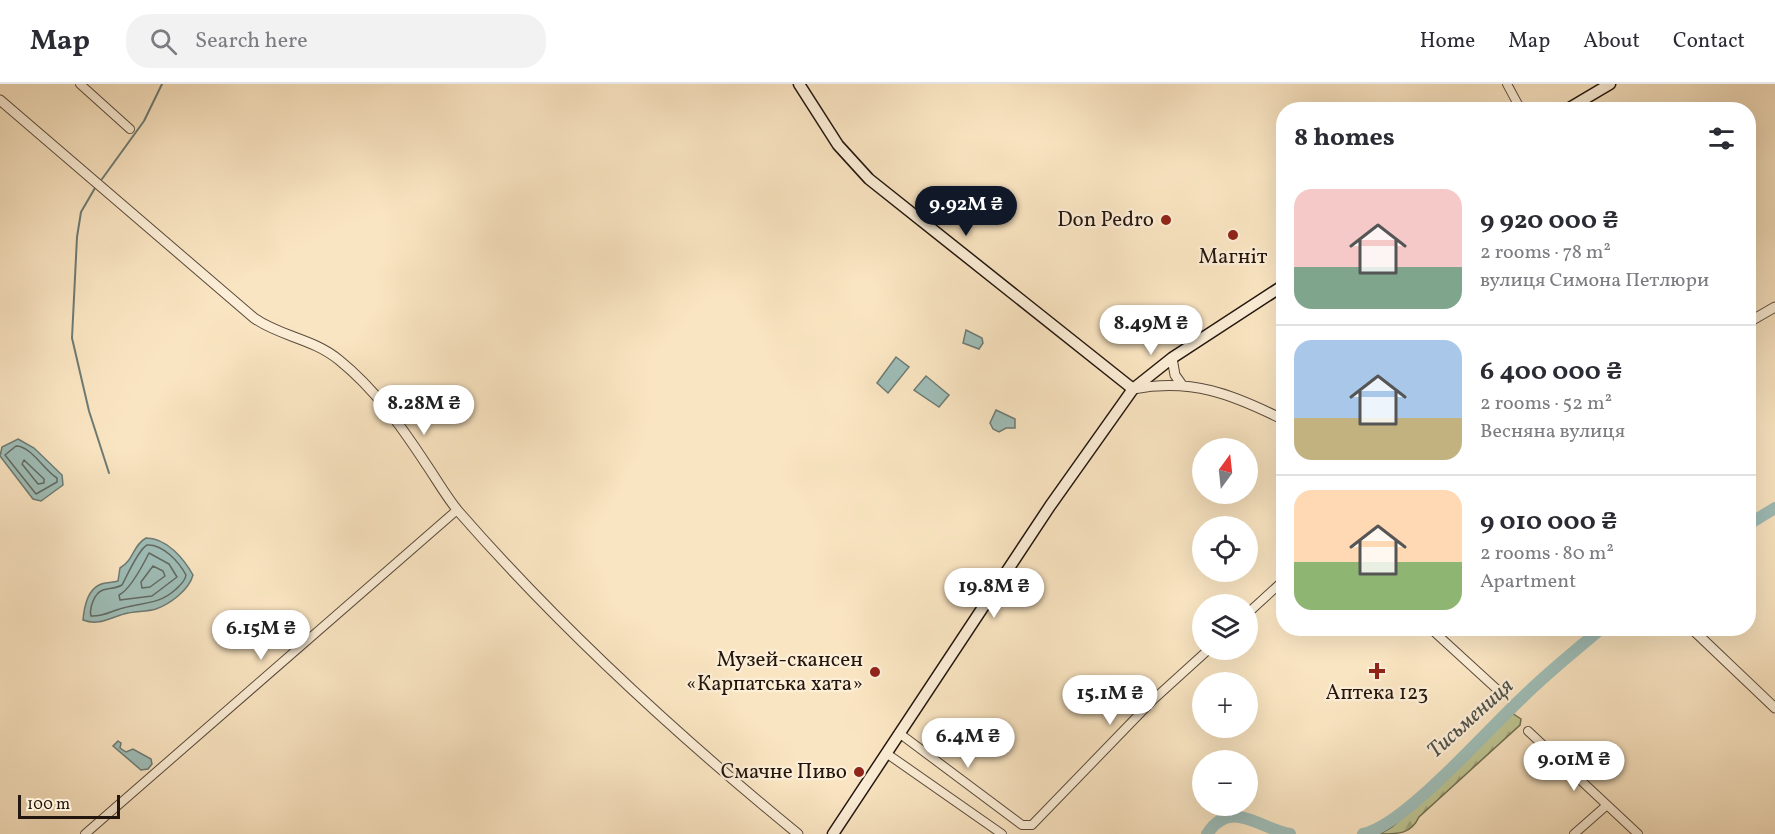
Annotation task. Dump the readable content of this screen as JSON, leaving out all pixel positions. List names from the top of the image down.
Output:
{
  "water": ["Тисьмениця"],
  "places": {
    "other": [
      "Don Pedro",
      "Магніт",
      "Музей-скансен «Карпатська хата»",
      "Смачне Пиво"
    ],
    "health": ["Аптека 123"]
  },
  "scale_bar": "100 m",
  "north": "top",
  "page": {
    "header": "Map",
    "search": "Search here",
    "nav": [
      "Home",
      "Map",
      "About",
      "Contact"
    ],
    "heading": "8 homes",
    "list": [
      {
        "name": "9 920 000 ₴",
        "note": "2 rooms · 78 m² · вулиця Симона Петлюри"
      },
      {
        "name": "6 400 000 ₴",
        "note": "2 rooms · 52 m² · Весняна вулиця"
      },
      {
        "name": "9 010 000 ₴",
        "note": "2 rooms · 80 m² · Apartment"
      }
    ],
    "price": [
      "9.92M ₴",
      "8.49M ₴",
      "8.28M ₴",
      "19.8M ₴",
      "6.15M ₴",
      "15.1M ₴",
      "6.4M ₴",
      "9.01M ₴"
    ],
    "map_buttons": ["+", "−"],
    "scale": "100 m"
  }
}
